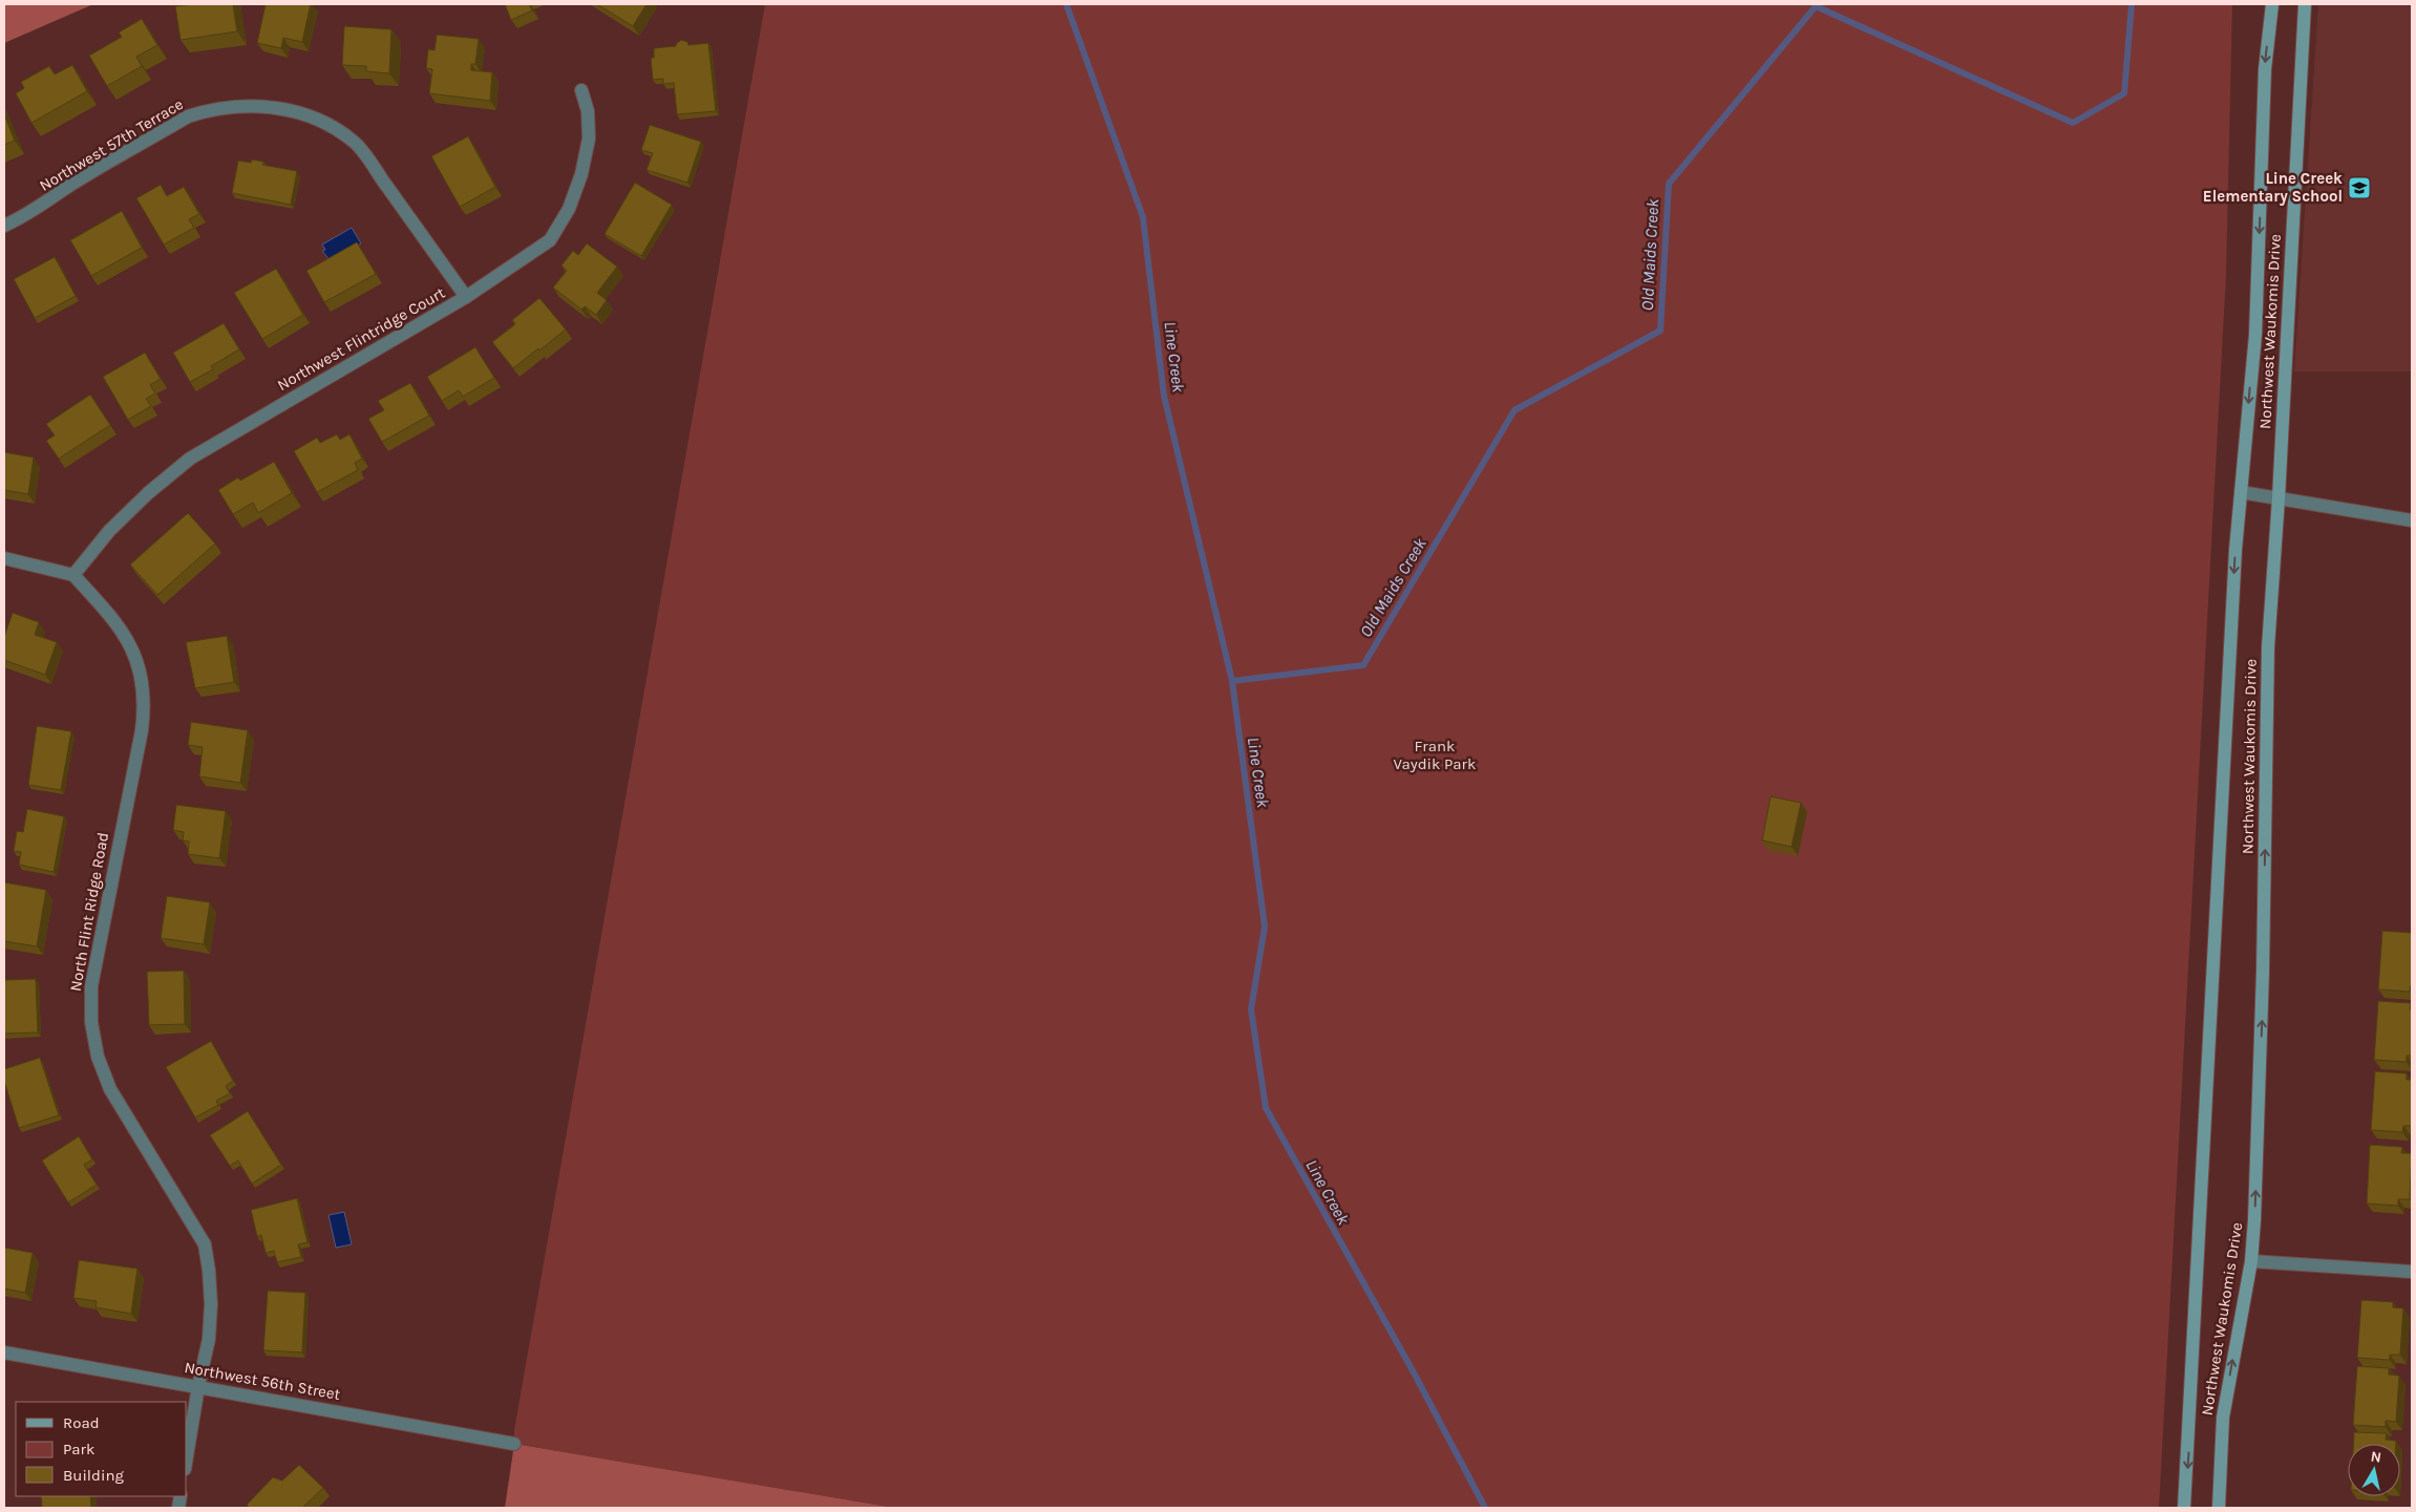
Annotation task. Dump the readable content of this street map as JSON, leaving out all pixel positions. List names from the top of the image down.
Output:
{
  "streets": {
    "main road": ["Northwest Waukomis Drive"],
    "street": [
      "Northwest 57th Terrace",
      "Northwest Flintridge Court",
      "North Flint Ridge Road",
      "Northwest 56th Street"
    ]
  },
  "crossings": [
    ["Northwest 57th Terrace", "Northwest Flintridge Court"],
    ["Northwest Flintridge Court", "North Flint Ridge Road"],
    ["North Flint Ridge Road", "Northwest 56th Street"]
  ],
  "water": ["Old Maids Creek", "Line Creek"],
  "parks": ["Frank Vaydik Park"],
  "places": {
    "school or university": ["Line Creek Elementary School"]
  },
  "legend": ["Road", "Park", "Building"],
  "north": "top"
}
